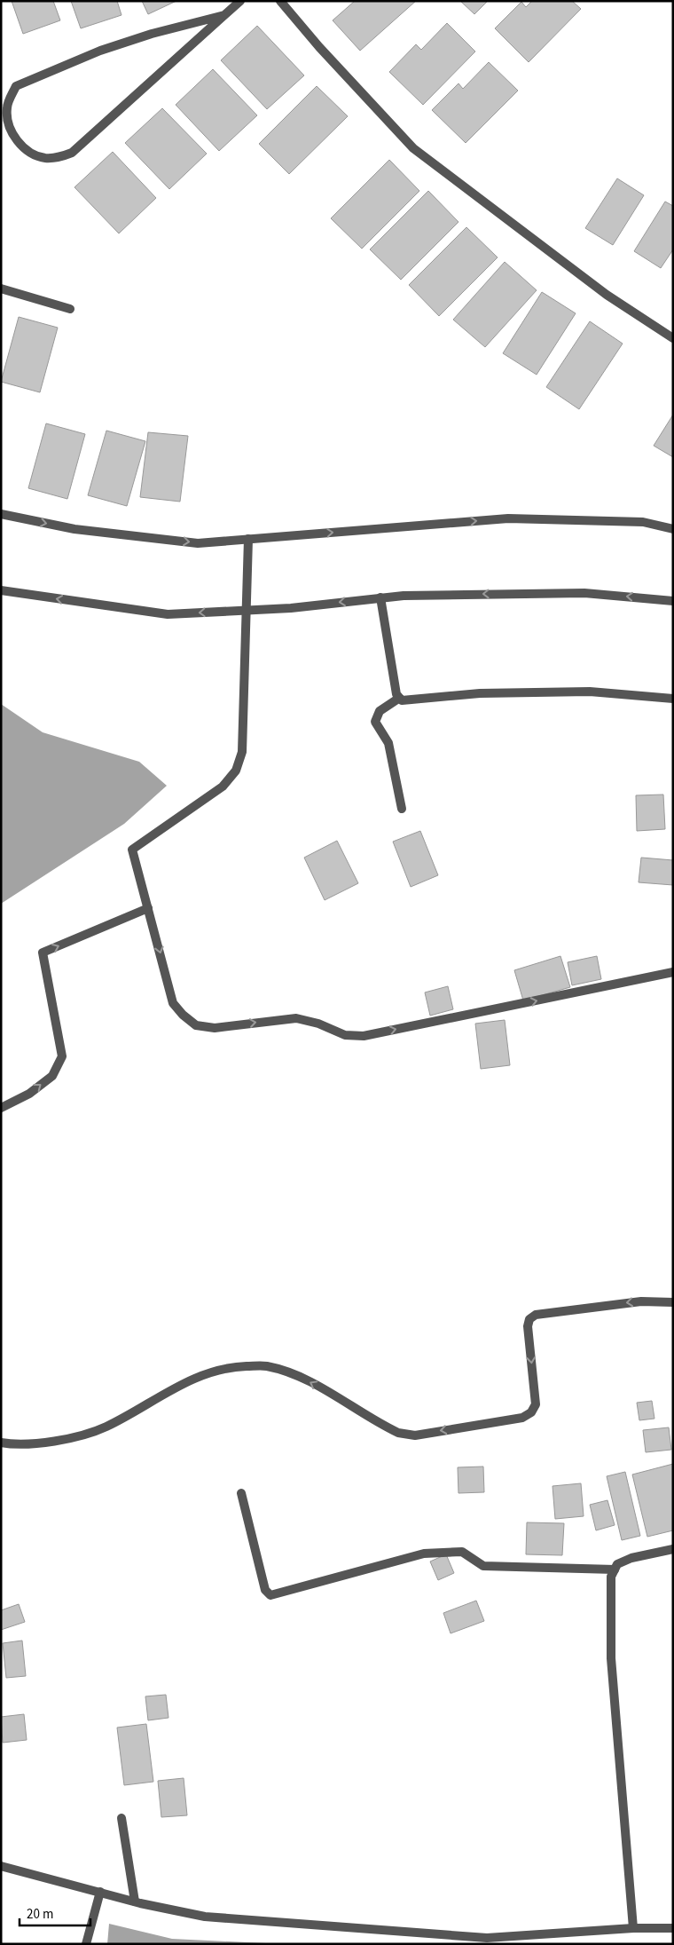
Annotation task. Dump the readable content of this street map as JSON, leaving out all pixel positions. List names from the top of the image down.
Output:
{
  "scale_bar": "20 m"
}
